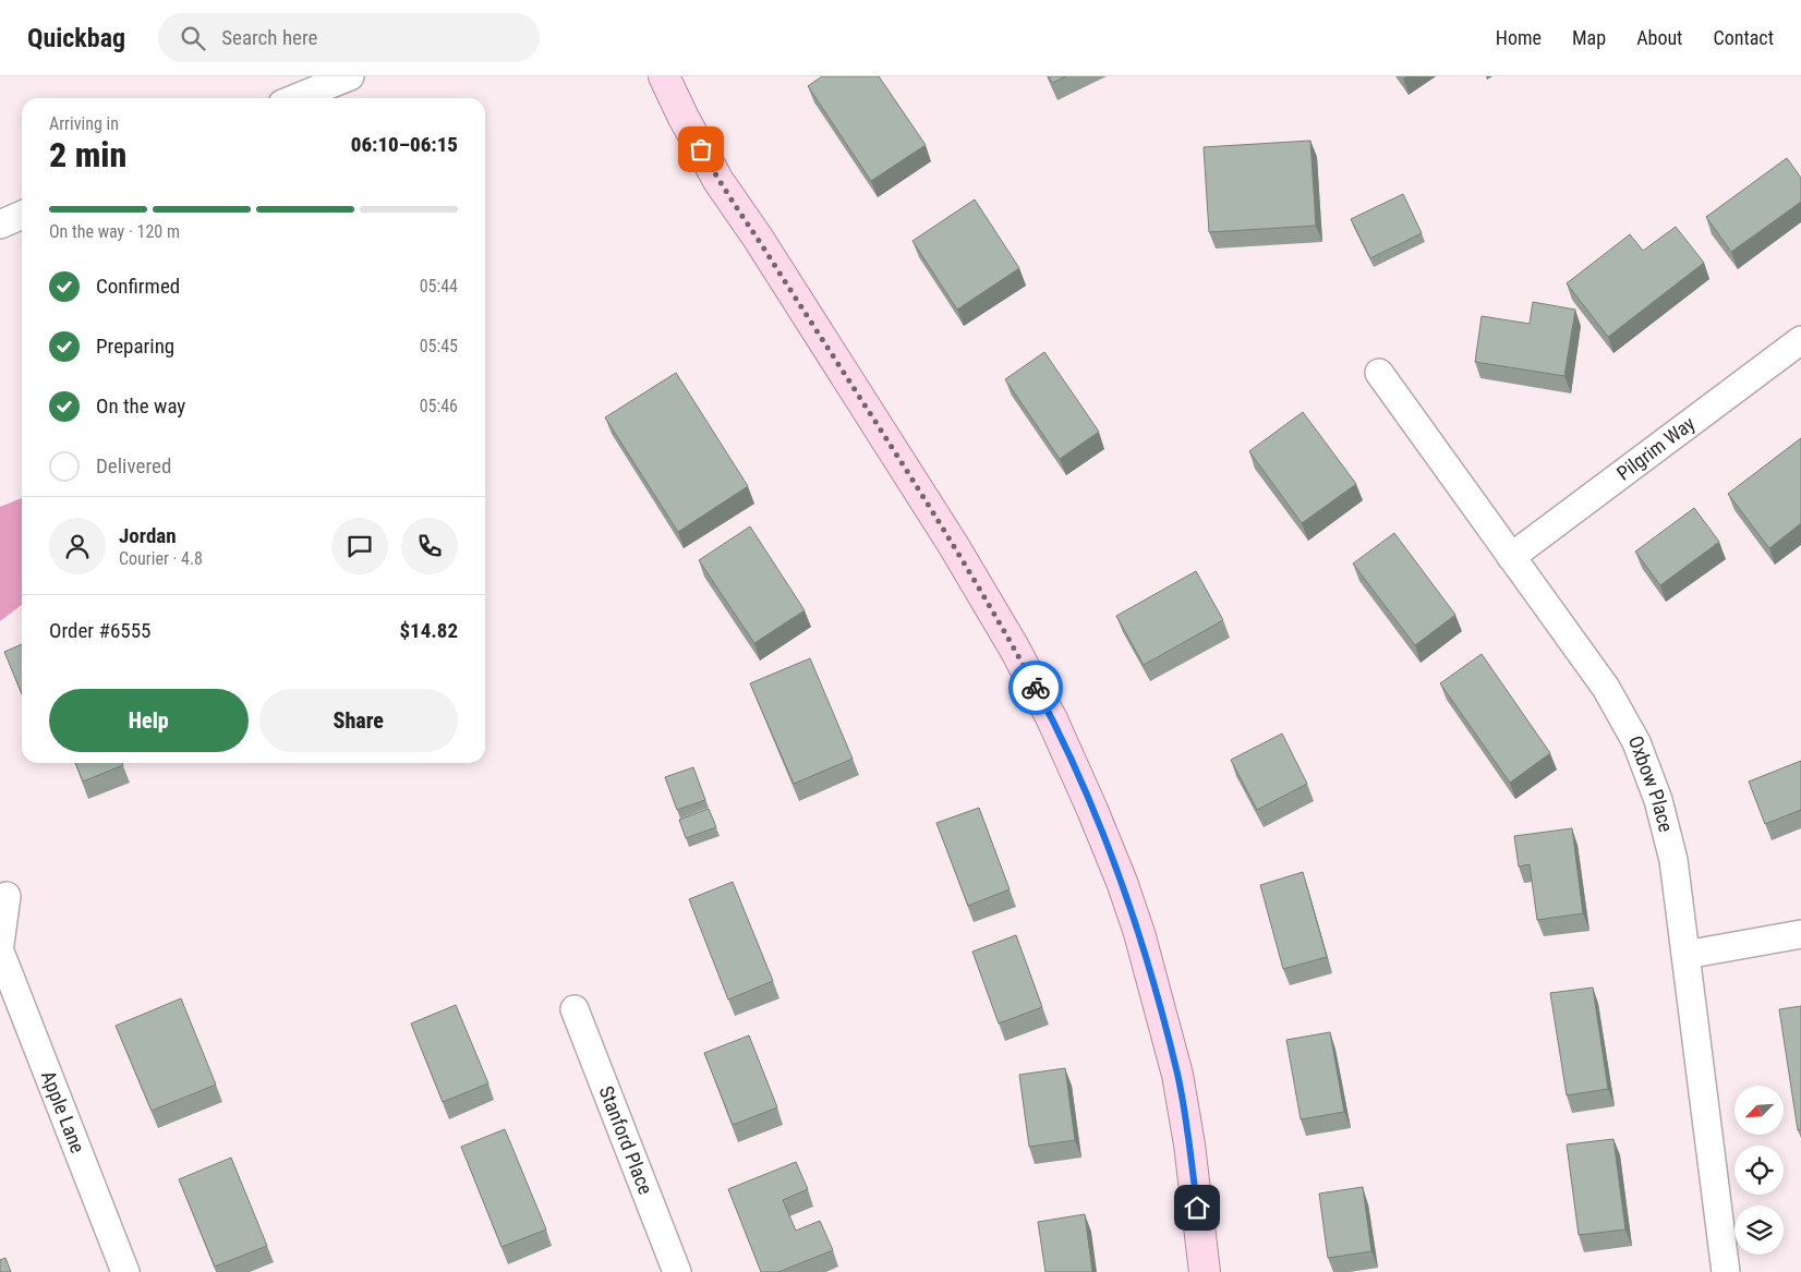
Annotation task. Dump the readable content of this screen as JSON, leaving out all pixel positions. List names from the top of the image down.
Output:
{
  "streets": {
    "street": [
      "Pilgrim Way",
      "Oxbow Place",
      "Apple Lane",
      "Stanford Place"
    ]
  },
  "crossings": [
    ["Pilgrim Way", "Oxbow Place"]
  ],
  "north": "bottom left",
  "page": {
    "header": "Quickbag",
    "search": "Search here",
    "nav": [
      "Home",
      "Map",
      "About",
      "Contact"
    ],
    "heading": ["2 min", "Arriving in", "06:10–06:15"],
    "panel": [
      "Jordan",
      "Courier · 4.8",
      "Order #6555",
      "$14.82"
    ],
    "bar": "On the way · 120 m",
    "list": [
      ["Confirmed", "05:44"],
      ["Preparing", "05:45"],
      ["On the way", "05:46"],
      "Delivered"
    ],
    "buttons": ["Help", "Share"]
  }
}
